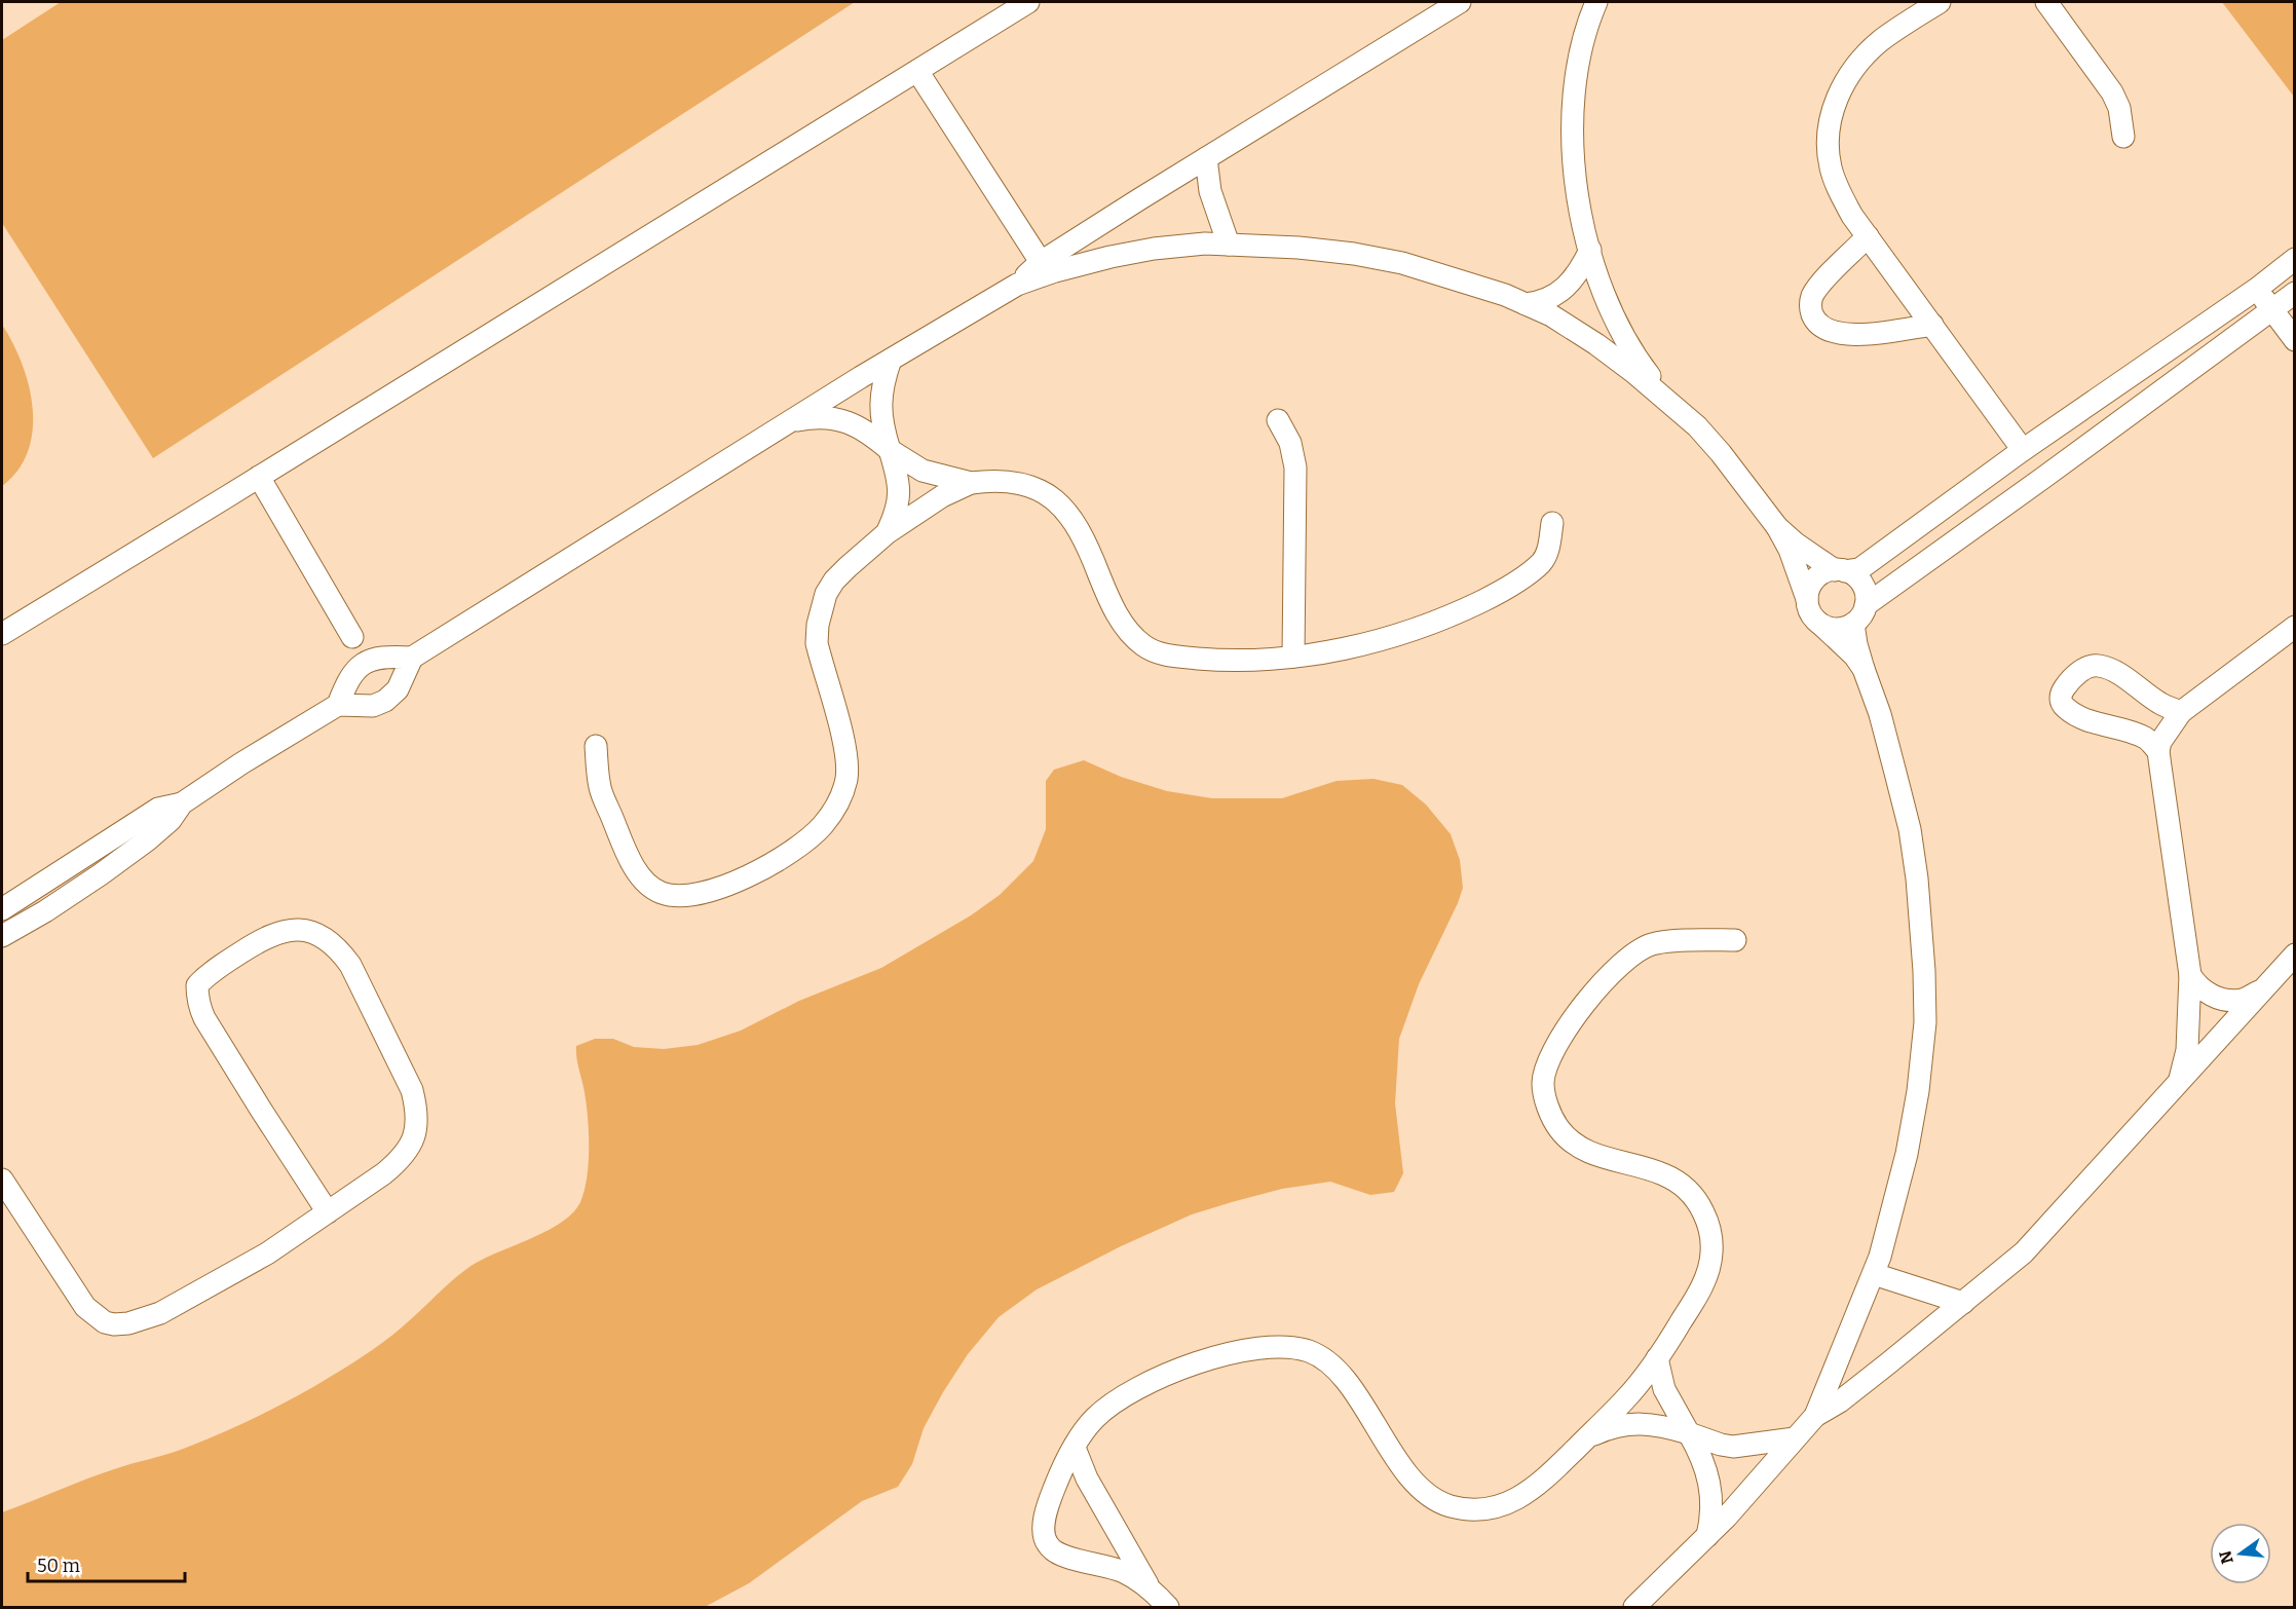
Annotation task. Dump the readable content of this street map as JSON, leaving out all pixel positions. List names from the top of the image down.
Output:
{
  "scale_bar": "50 m",
  "north": "left"
}
